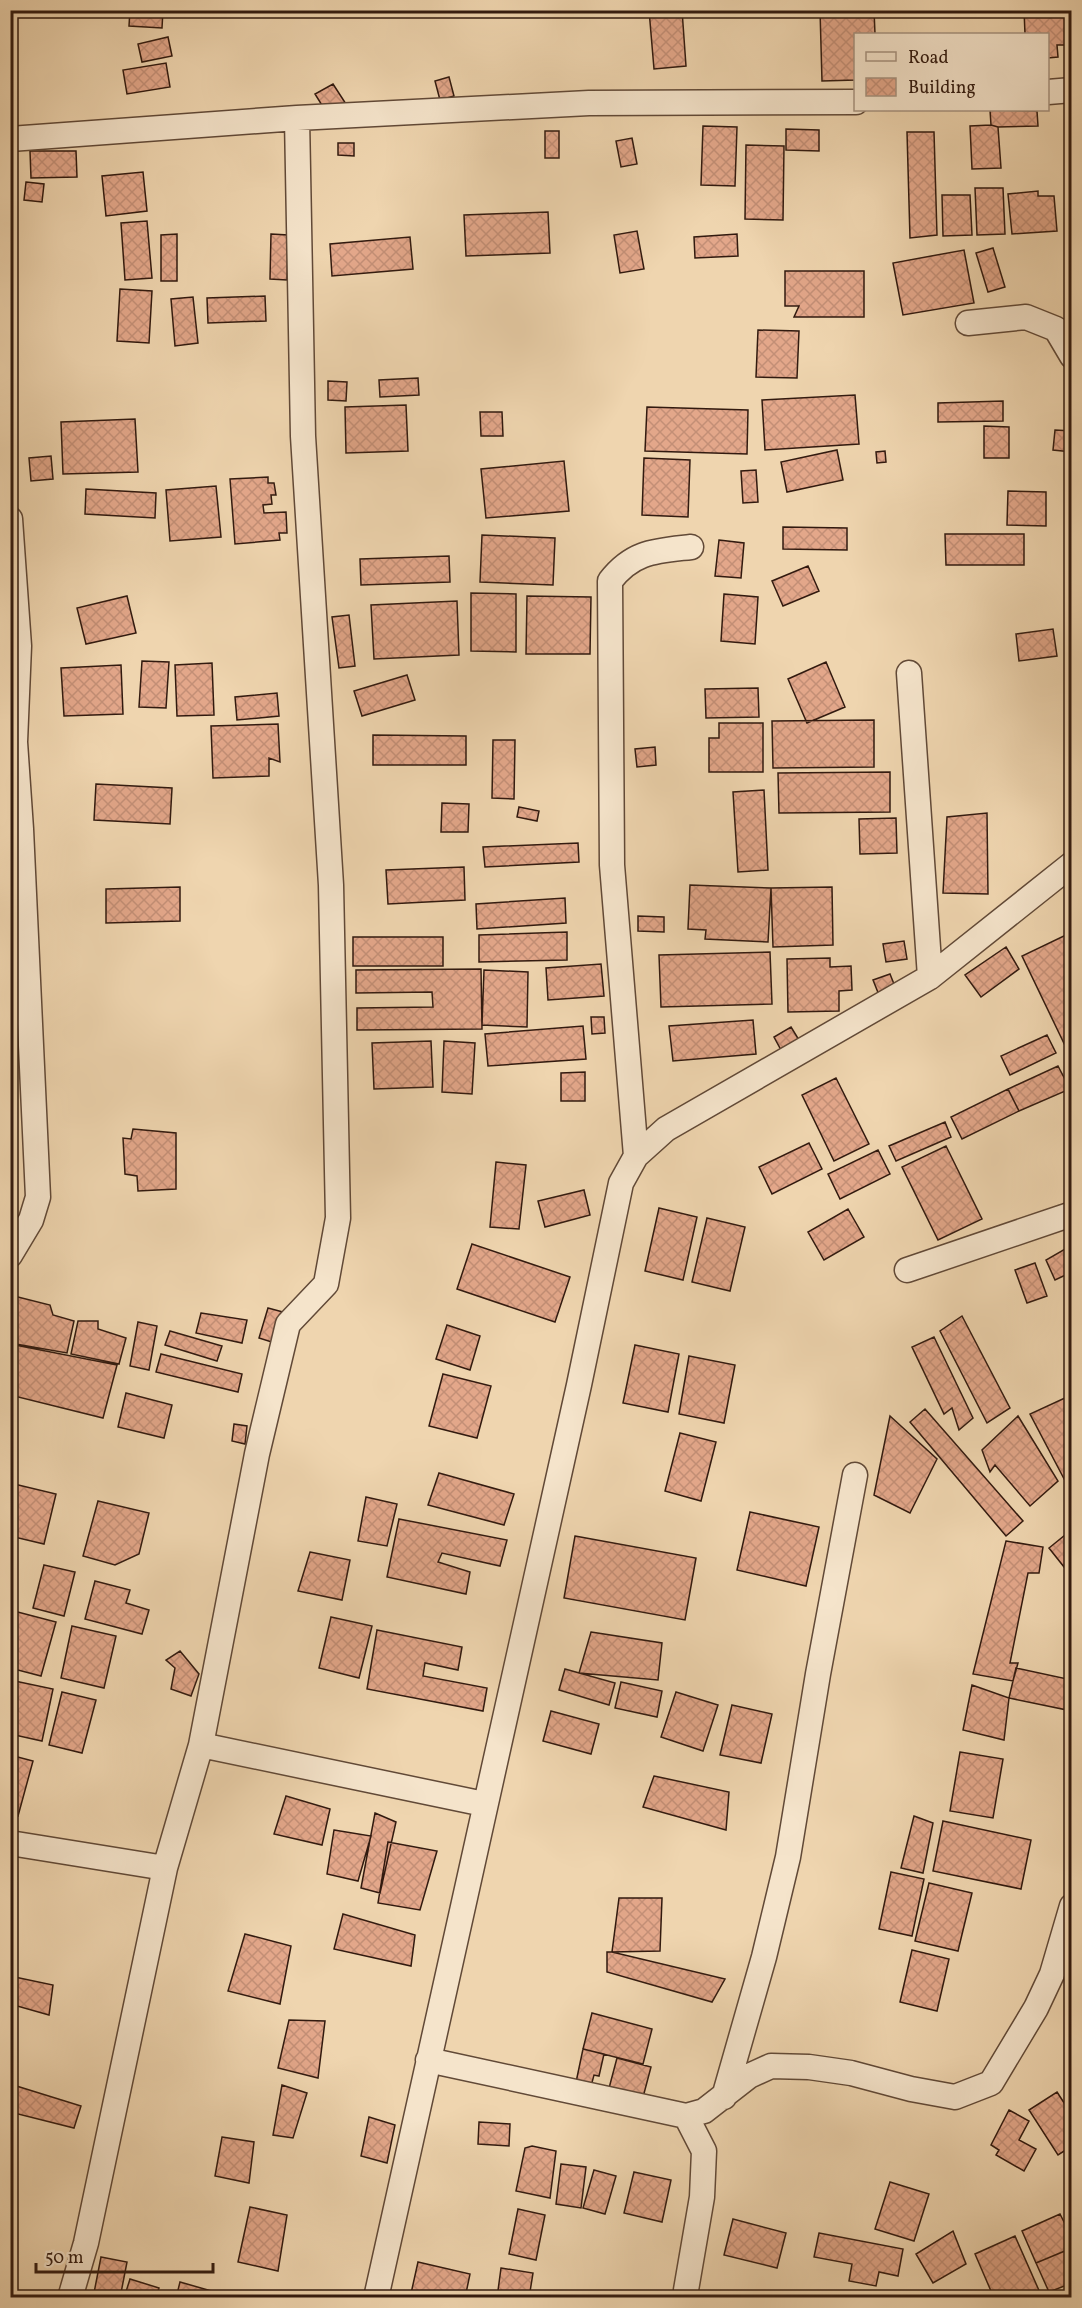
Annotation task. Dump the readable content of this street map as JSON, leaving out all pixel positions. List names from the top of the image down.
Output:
{
  "legend": ["Road", "Building"],
  "scale_bar": "50 m"
}
